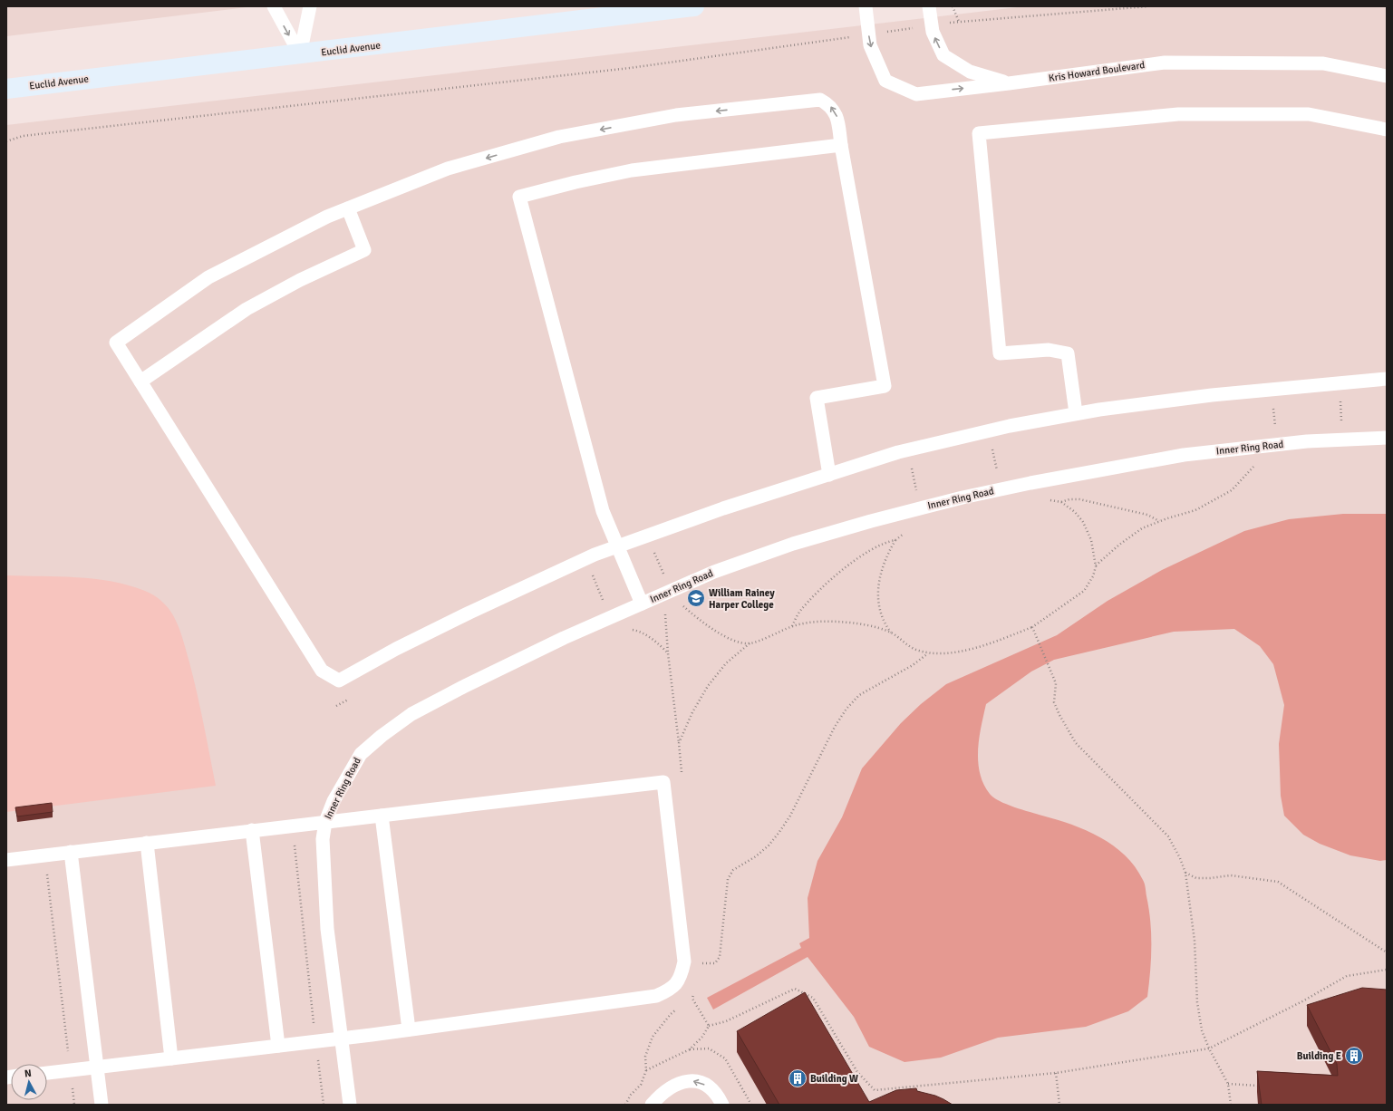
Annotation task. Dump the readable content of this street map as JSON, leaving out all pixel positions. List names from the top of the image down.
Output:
{
  "streets": {
    "main road": ["Euclid Avenue"],
    "lane": ["Kris Howard Boulevard", "Inner Ring Road"]
  },
  "places": {
    "school or university": ["William Rainey Harper College"],
    "building": ["Building E", "Building W"]
  },
  "north": "top"
}
